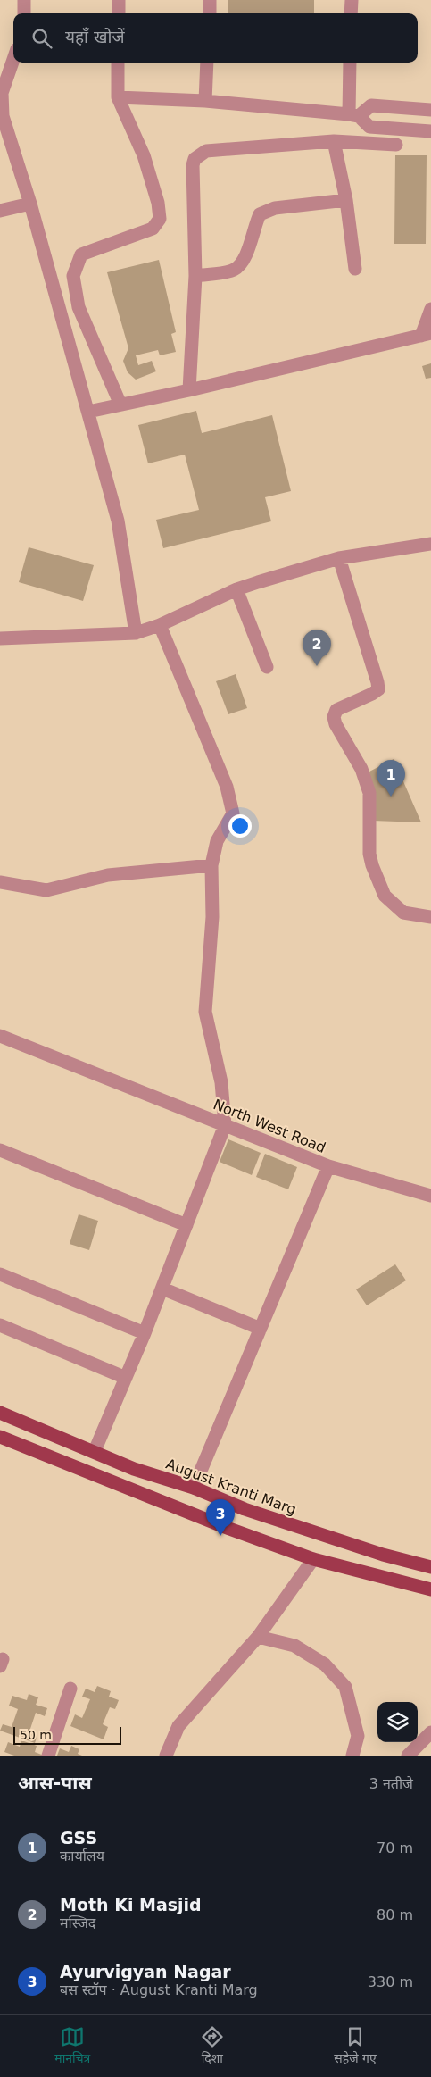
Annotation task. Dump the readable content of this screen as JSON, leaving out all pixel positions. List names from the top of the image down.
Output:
{
  "streets": {
    "main road": ["August Kranti Marg"],
    "street": ["North West Road"]
  },
  "crossings": [
    ["North West Road", "August Kranti Marg"]
  ],
  "scale_bar": "50 m",
  "page": {
    "search": "यहाँ खोजें",
    "pins": ["2", "1", "3"],
    "scale": "50 m",
    "heading": ["आस-पास", "3 नतीजे"],
    "list": [
      {
        "mark": "1",
        "name": "GSS",
        "note": "कार्यालय",
        "value": "70 m"
      },
      {
        "mark": "2",
        "name": "Moth Ki Masjid",
        "note": "मस्जिद",
        "value": "80 m"
      },
      {
        "mark": "3",
        "name": "Ayurvigyan Nagar",
        "note": "बस स्टॉप · August Kranti Marg",
        "value": "330 m"
      }
    ],
    "nav": ["मानचित्र", "दिशा", "सहेजे गए"]
  }
}
